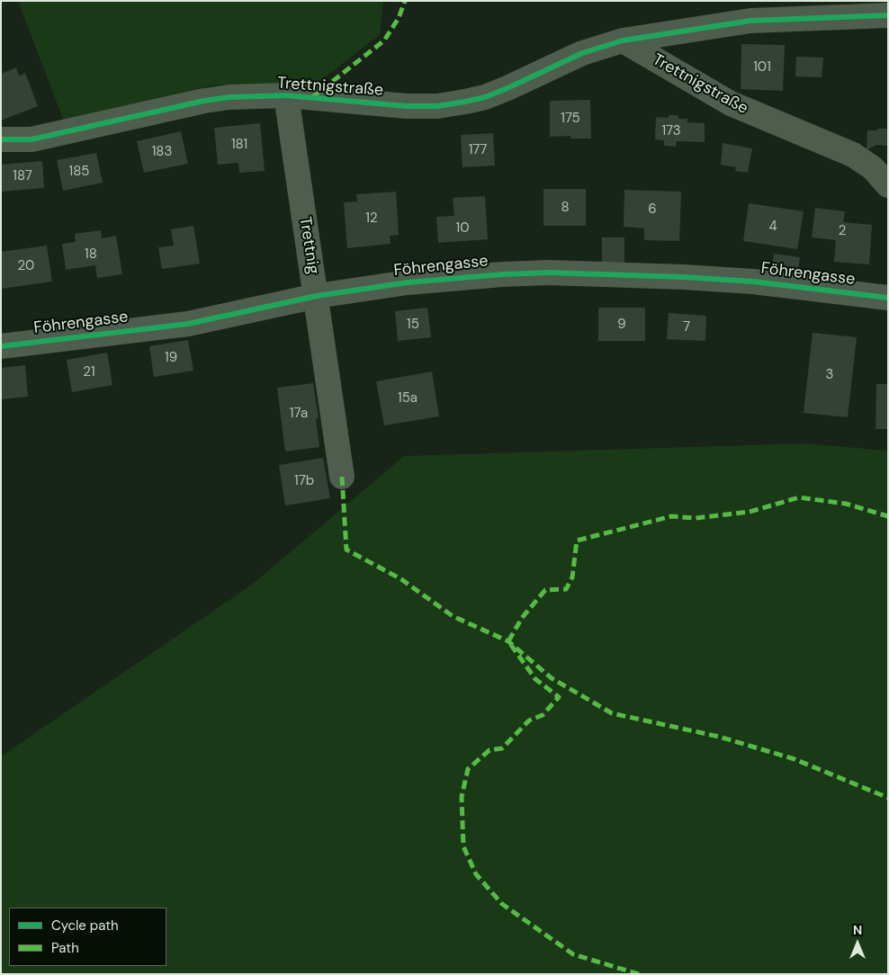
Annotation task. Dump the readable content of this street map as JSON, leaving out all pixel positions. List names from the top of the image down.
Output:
{
  "streets": {
    "street": ["Trettnigstraße", "Trettnig", "Föhrengasse"]
  },
  "crossings": [
    ["Trettnigstraße", "Trettnig"],
    ["Trettnig", "Föhrengasse"]
  ],
  "house_numbers": [
    "101",
    "175",
    "173",
    "181",
    "177",
    "183",
    "185",
    "187",
    "8",
    "6",
    "12",
    "4",
    "10",
    "2",
    "18",
    "20",
    "15",
    "9",
    "7",
    "19",
    "21",
    "3",
    "15a",
    "17a",
    "17b"
  ],
  "legend": ["Cycle path", "Path"],
  "north": "top"
}
